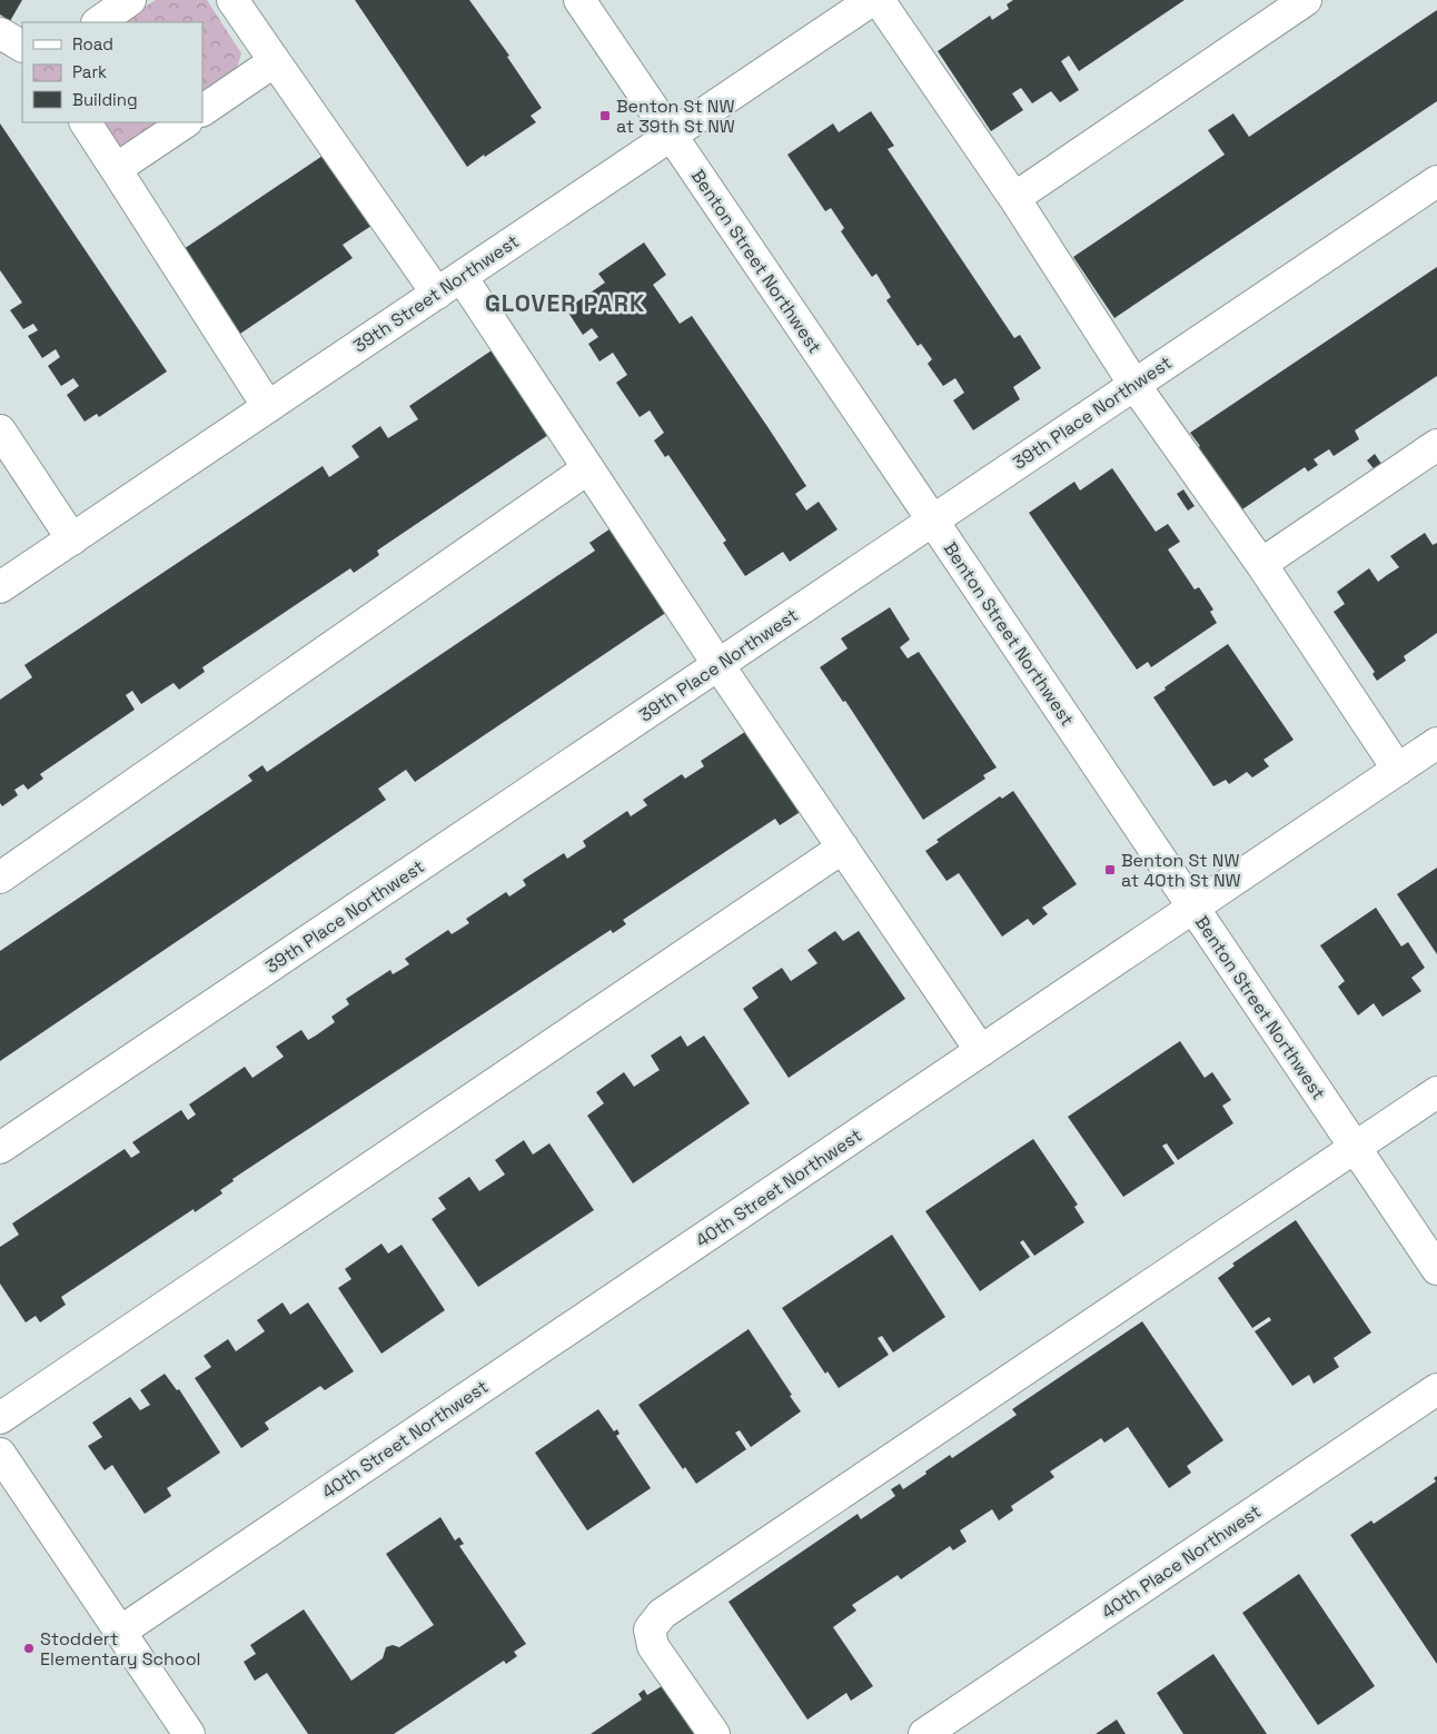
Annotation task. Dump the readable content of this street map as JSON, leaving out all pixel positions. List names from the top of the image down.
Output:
{
  "streets": {
    "street": [
      "Benton Street Northwest",
      "39th Street Northwest",
      "39th Place Northwest",
      "40th Street Northwest",
      "40th Place Northwest"
    ]
  },
  "crossings": [
    ["Benton Street Northwest", "39th Street Northwest"],
    ["Benton Street Northwest", "39th Place Northwest"],
    ["Benton Street Northwest", "40th Street Northwest"]
  ],
  "districts": ["GLOVER PARK"],
  "places": {
    "transit": ["Benton St NW at 39th St NW", "Benton St NW at 40th St NW"],
    "other": ["Stoddert Elementary School"]
  },
  "legend": ["Road", "Park", "Building"]
}
